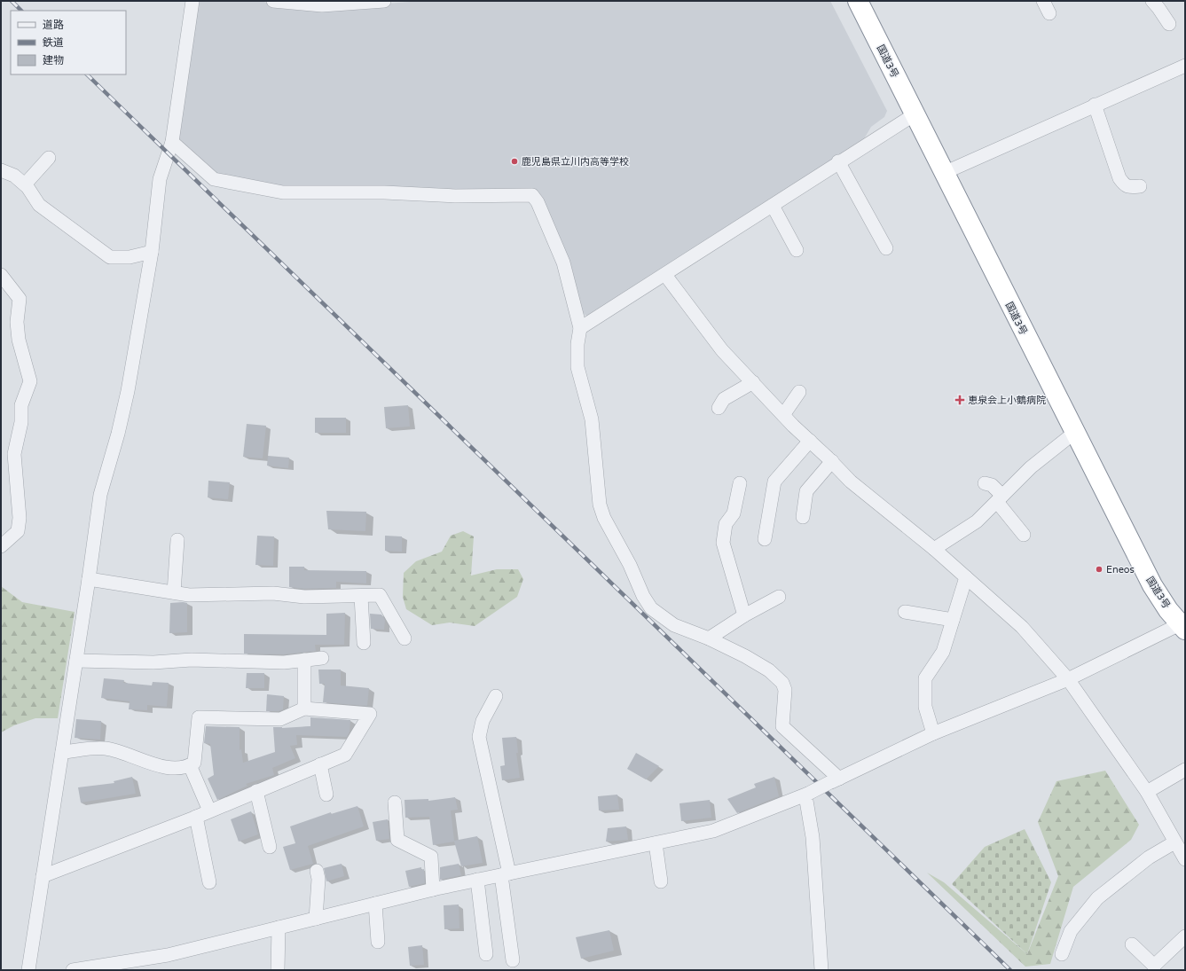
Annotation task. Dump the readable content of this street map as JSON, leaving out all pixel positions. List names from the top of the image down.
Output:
{
  "streets": {
    "highway": ["国道3号"]
  },
  "places": {
    "other": ["鹿児島県立川内高等学校", "Eneos"],
    "health": ["恵泉会上小鶴病院"]
  },
  "legend": ["道路", "鉄道", "建物"]
}
